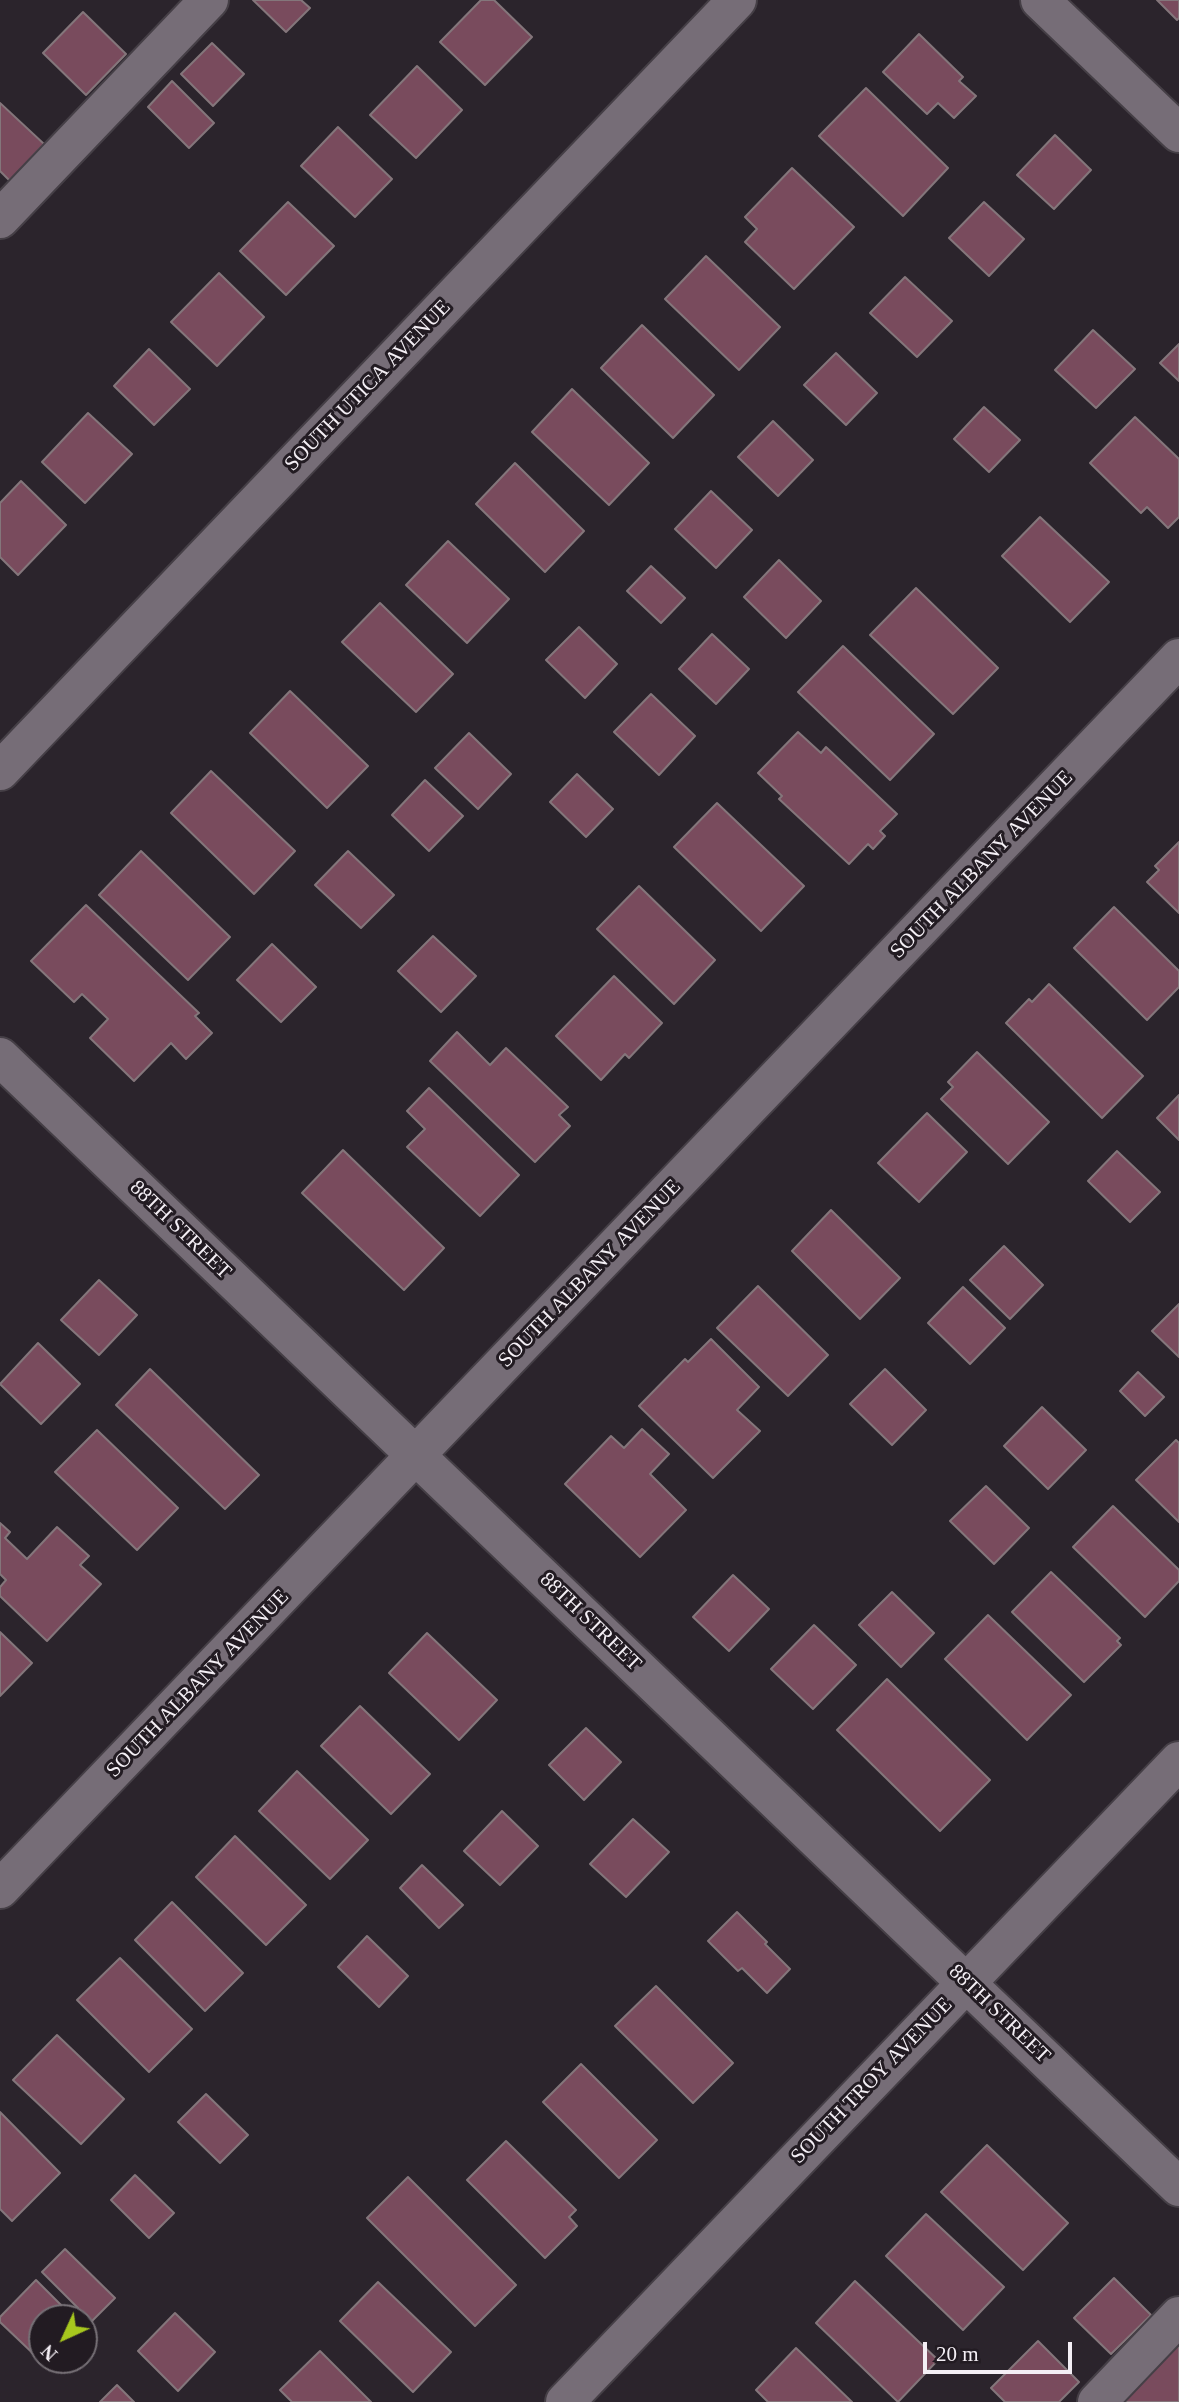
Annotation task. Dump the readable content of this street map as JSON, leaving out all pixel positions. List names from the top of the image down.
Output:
{
  "streets": {
    "street": [
      "SOUTH UTICA AVENUE",
      "SOUTH ALBANY AVENUE",
      "88TH STREET",
      "SOUTH TROY AVENUE"
    ]
  },
  "crossings": [
    ["SOUTH ALBANY AVENUE", "88TH STREET"],
    ["88TH STREET", "SOUTH TROY AVENUE"]
  ],
  "scale_bar": "20 m",
  "north": "bottom left"
}
